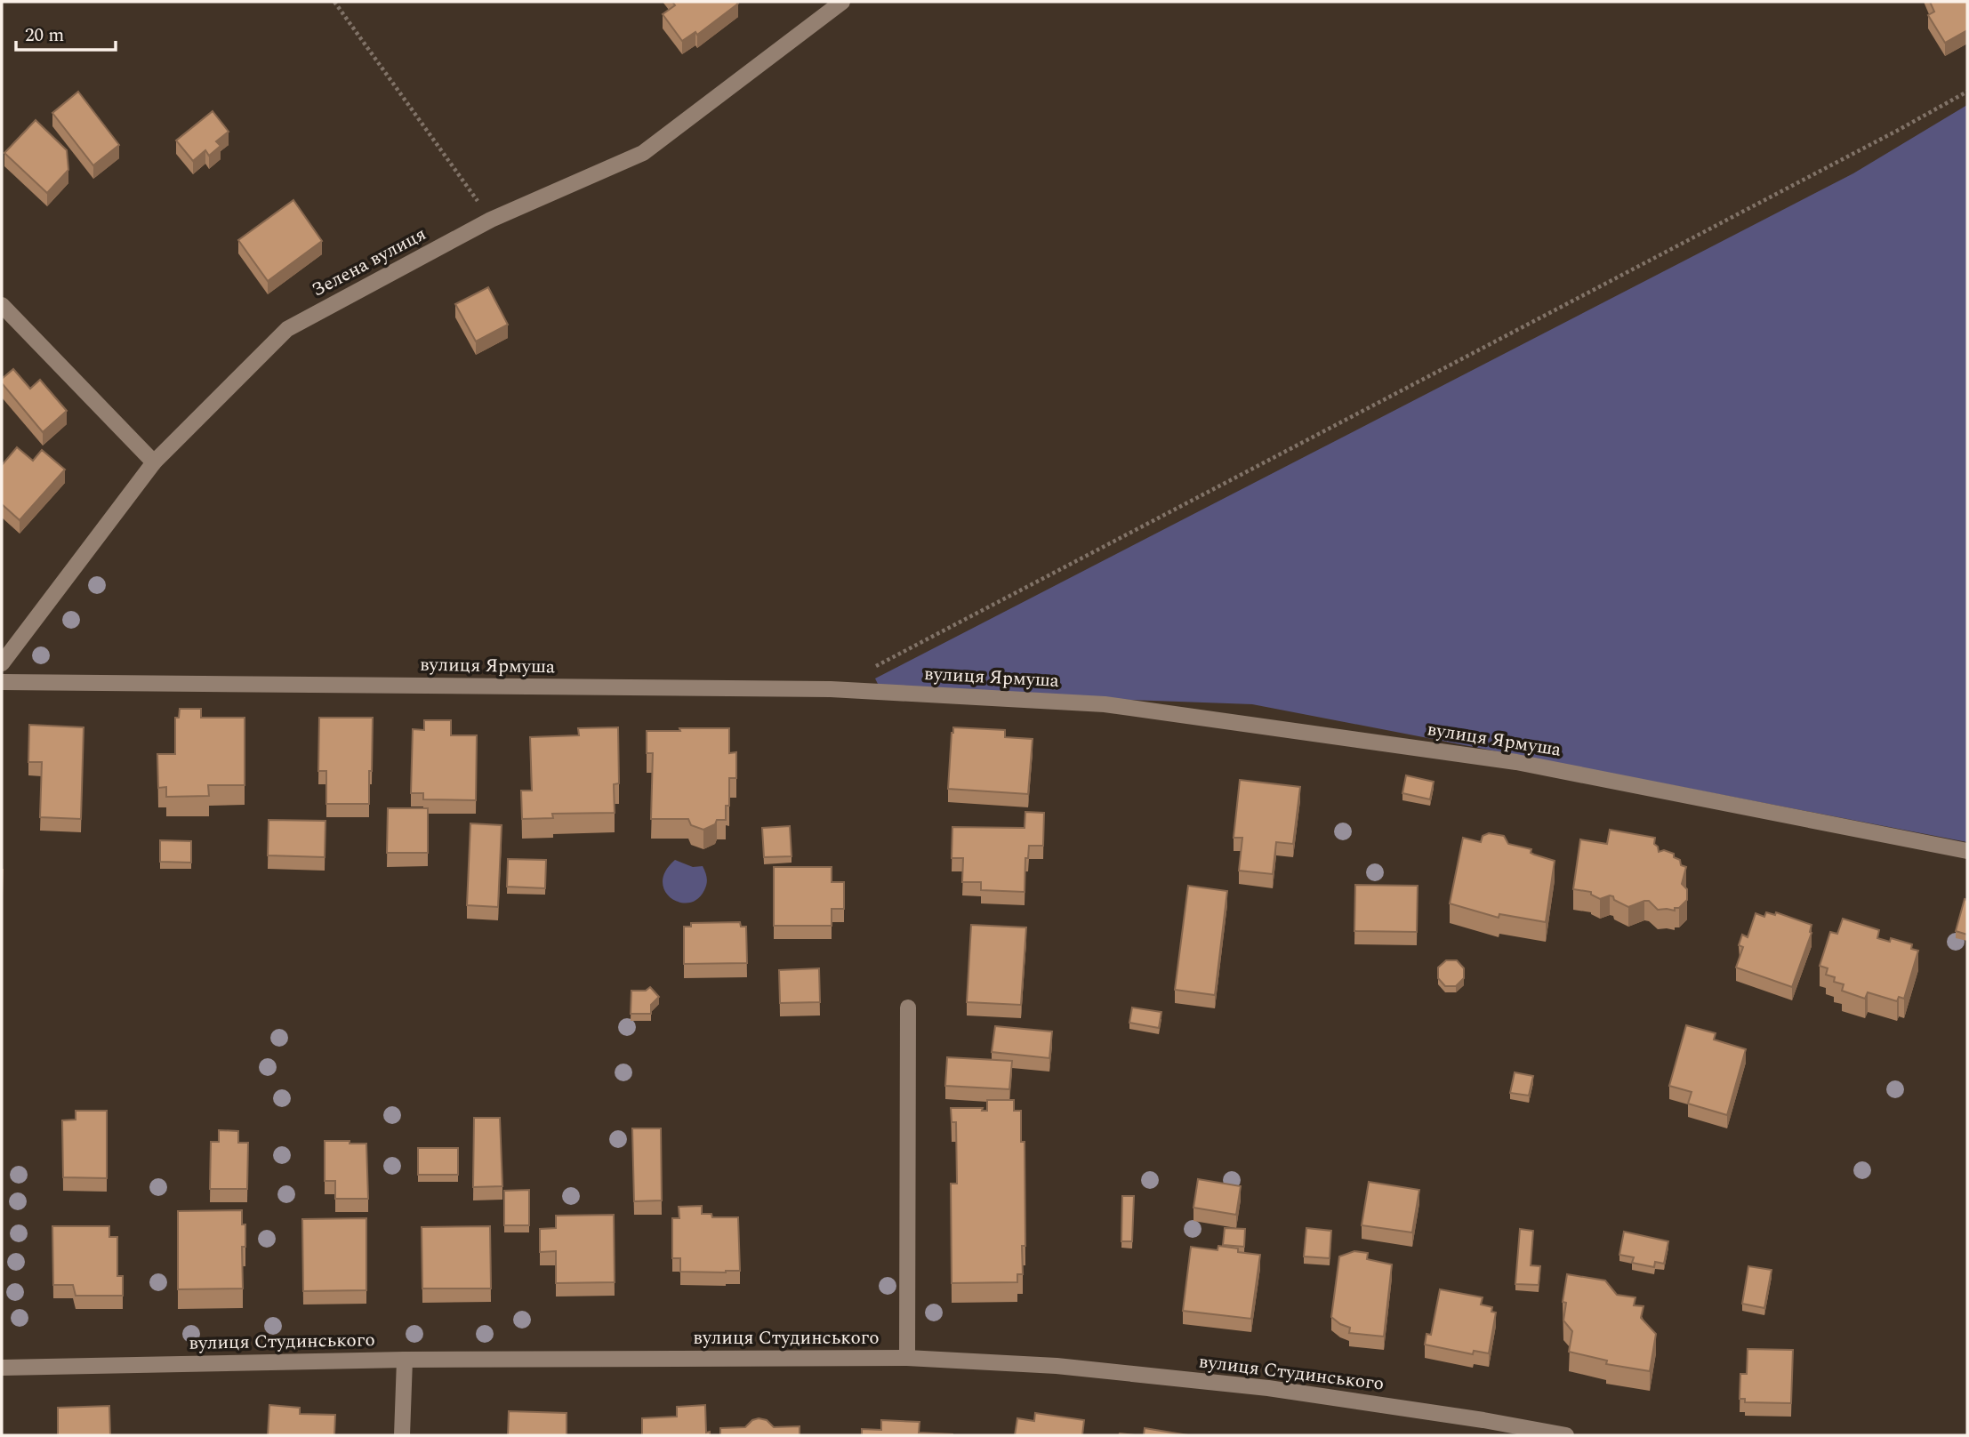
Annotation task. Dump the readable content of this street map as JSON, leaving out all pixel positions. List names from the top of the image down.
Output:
{
  "streets": {
    "street": ["Зелена вулиця", "вулиця Ярмуша", "вулиця Студинського"]
  },
  "scale_bar": "20 m"
}
